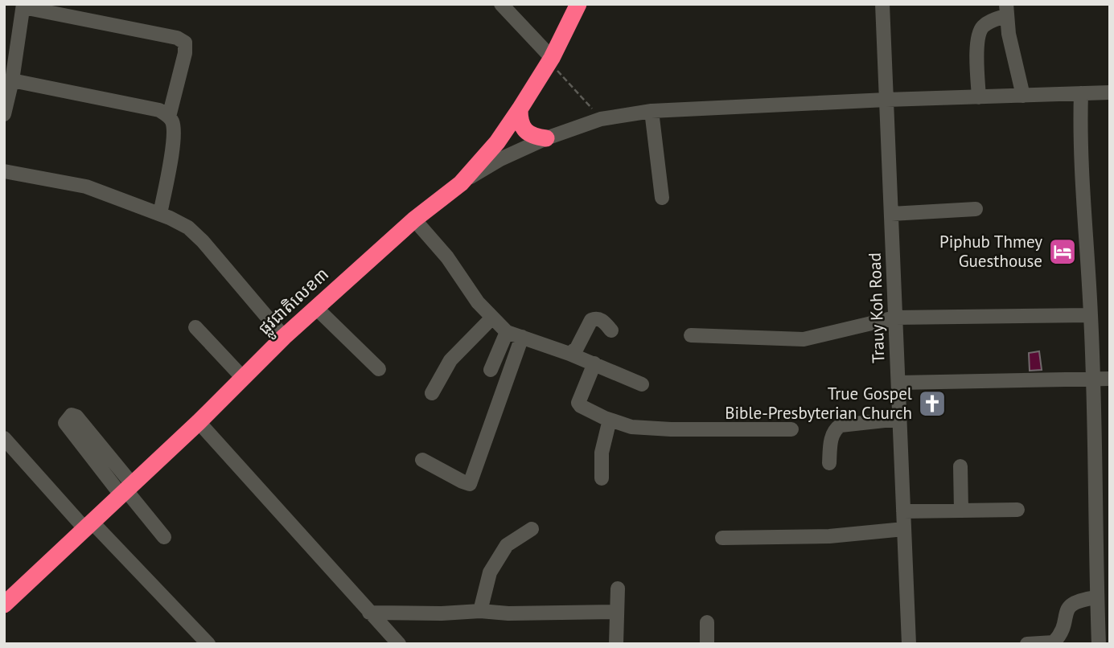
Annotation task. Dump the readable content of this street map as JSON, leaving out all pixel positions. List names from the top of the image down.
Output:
{
  "streets": {
    "highway": ["ផ្លូវជាតិលេខ៣"],
    "street": ["Trauy Koh Road"]
  },
  "places": {
    "hotel": ["Piphub Thmey Guesthouse"],
    "church": ["True Gospel Bible-Presbyterian Church"]
  }
}
